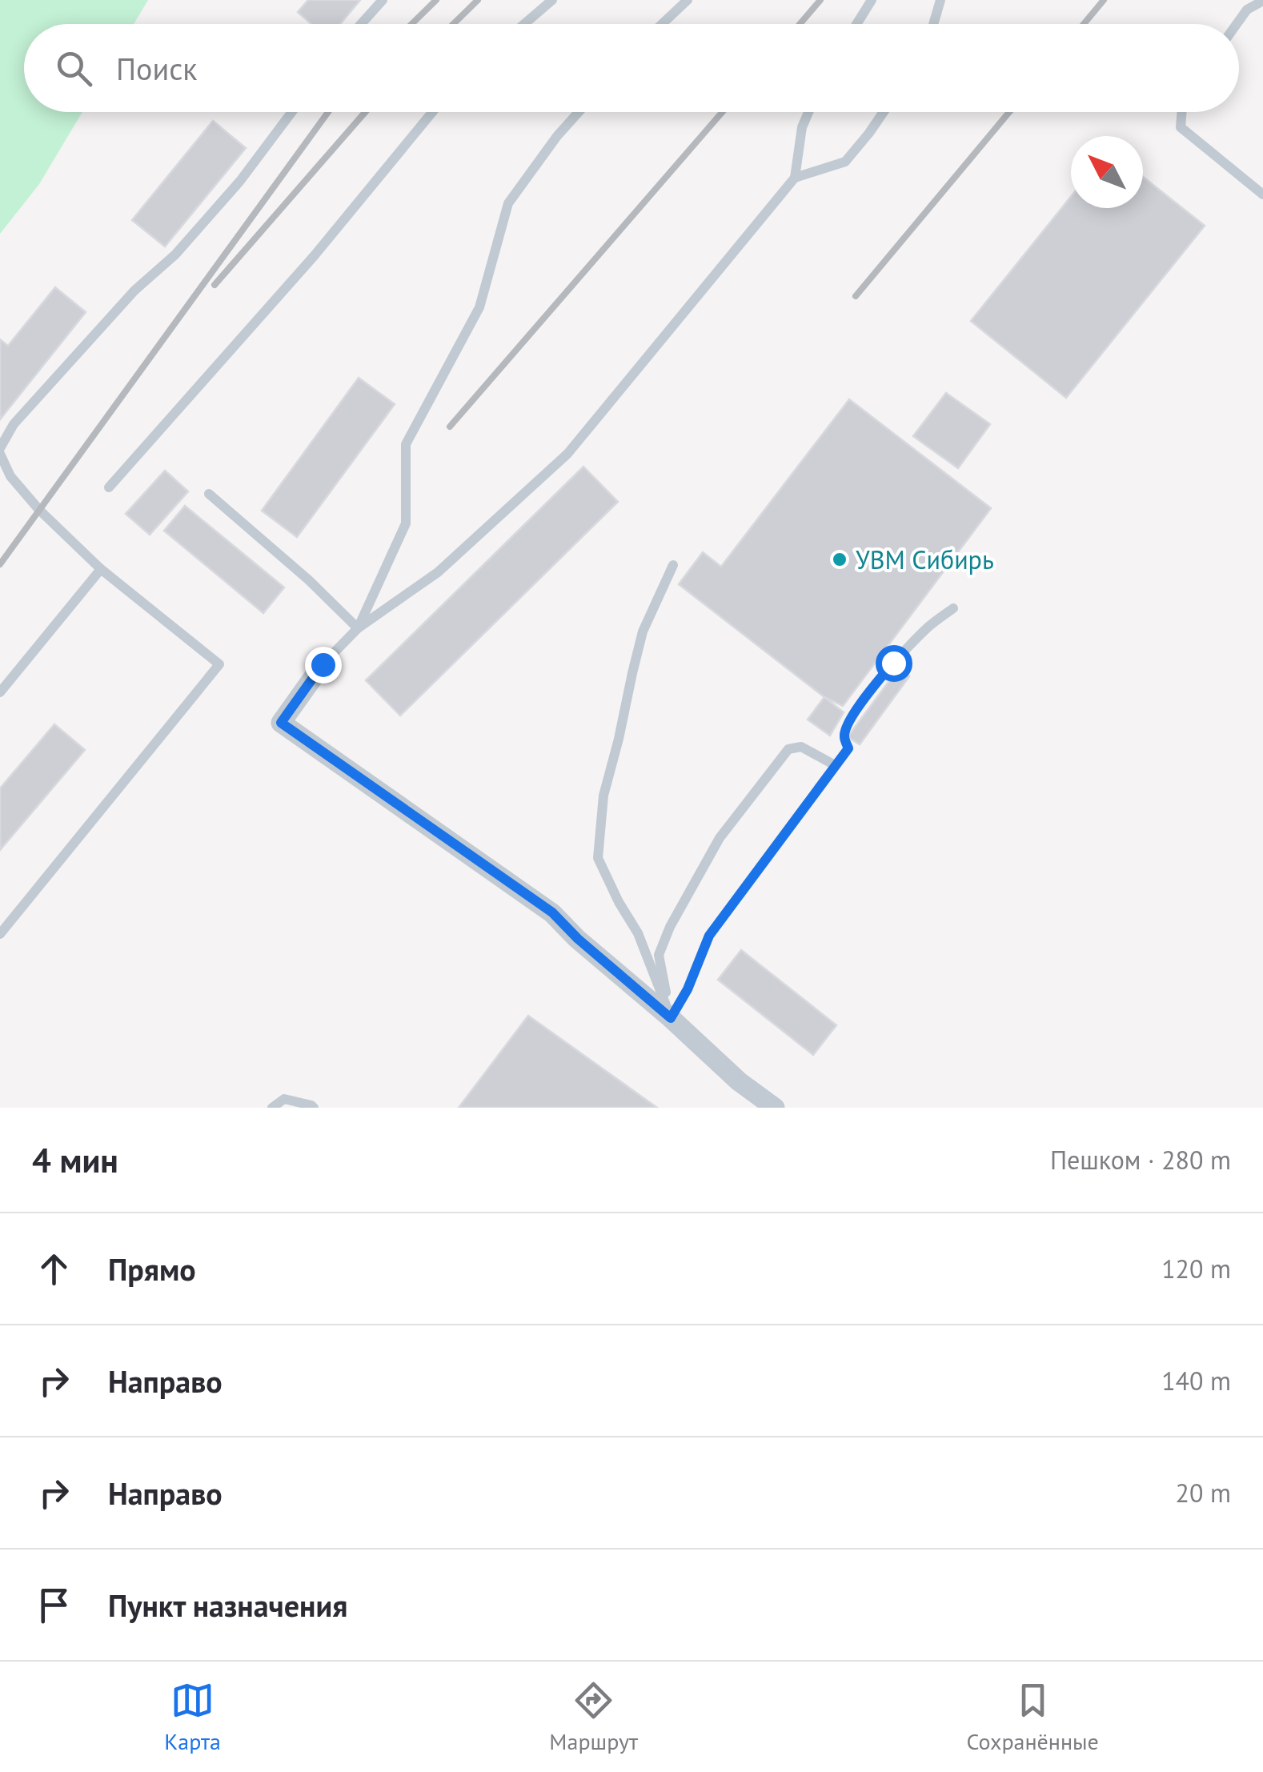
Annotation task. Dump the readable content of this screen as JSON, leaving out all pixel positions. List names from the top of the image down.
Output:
{
  "places": ["УВМ Сибирь"],
  "north": "top left",
  "page": {
    "search": "Поиск",
    "heading": ["4 мин", "Пешком · 280 m"],
    "list": [
      ["Прямо", "120 m"],
      ["Направо", "140 m"],
      ["Направо", "20 m"],
      "Пункт назначения"
    ],
    "nav": ["Карта", "Маршрут", "Сохранённые"]
  }
}
